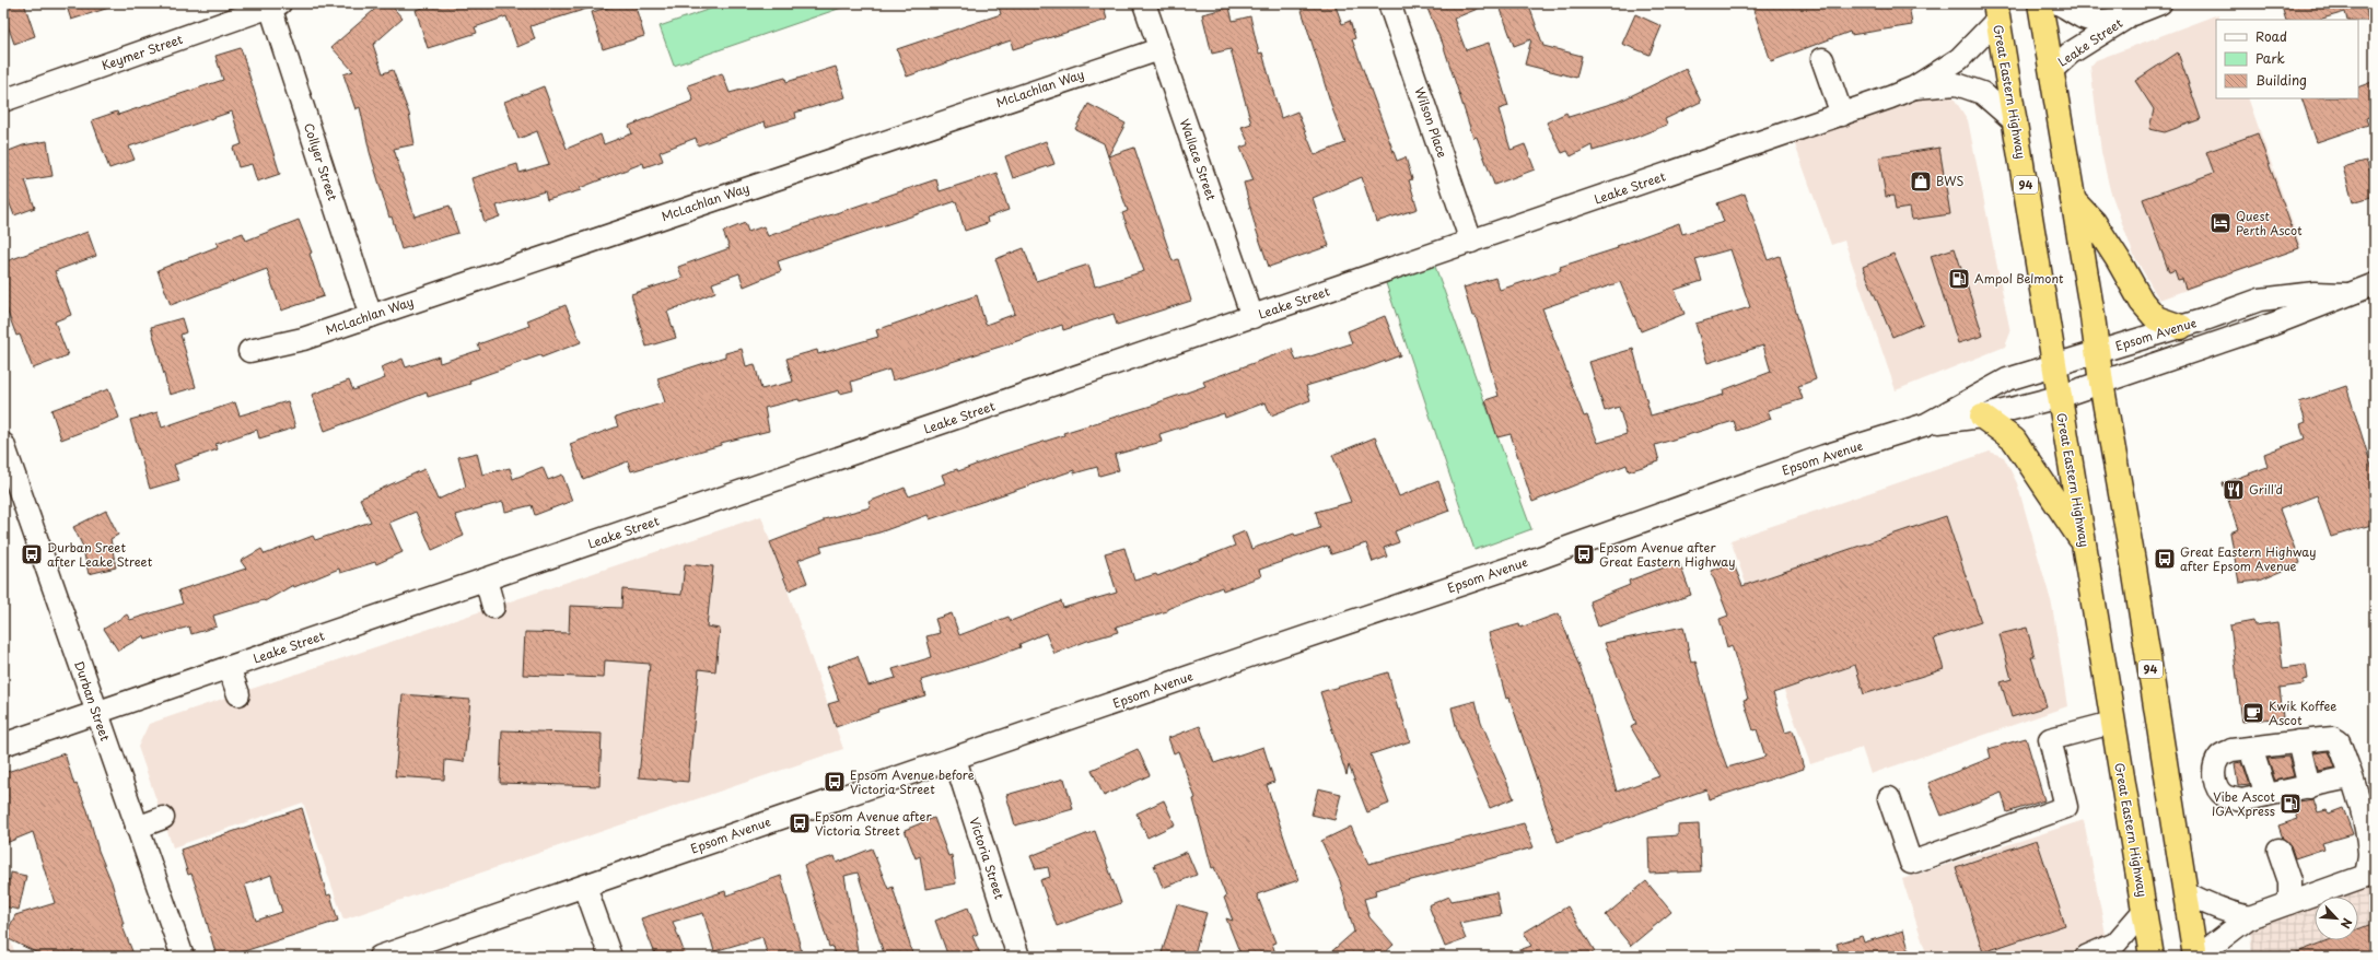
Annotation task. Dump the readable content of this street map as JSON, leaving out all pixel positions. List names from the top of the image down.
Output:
{
  "streets": {
    "highway": ["Great Eastern Highway", "94"],
    "street": [
      "Leake Street",
      "Keymer Street",
      "McLachlan Way",
      "Wilson Place",
      "Wallace Street",
      "Collyer Street",
      "Epsom Avenue",
      "Durban Street",
      "Victoria Street"
    ]
  },
  "crossings": [
    ["Leake Street", "Great Eastern Highway"],
    ["Leake Street", "Wilson Place"],
    ["Leake Street", "Wallace Street"],
    ["Leake Street", "94"],
    ["Leake Street", "Durban Street"],
    ["Keymer Street", "Collyer Street"],
    ["McLachlan Way", "Wallace Street"],
    ["McLachlan Way", "Collyer Street"],
    ["Great Eastern Highway", "Epsom Avenue"],
    ["94", "Epsom Avenue"],
    ["Epsom Avenue", "Victoria Street"]
  ],
  "places": {
    "shop": ["BWS"],
    "hotel": ["Quest Perth Ascot"],
    "fuel station": ["Ampol Belmont", "Vibe Ascot IGA Xpress"],
    "restaurant": ["Grill'd"],
    "bus stop": [
      "Durban Sreet after Leake Street",
      "Epsom Avenue after Great Eastern Highway",
      "Great Eastern Highway after Epsom Avenue",
      "Epsom Avenue before Victoria Street",
      "Epsom Avenue after Victoria Street"
    ],
    "cafe": ["Kwik Koffee Ascot"]
  },
  "legend": ["Road", "Park", "Building"],
  "north": "bottom right"
}
